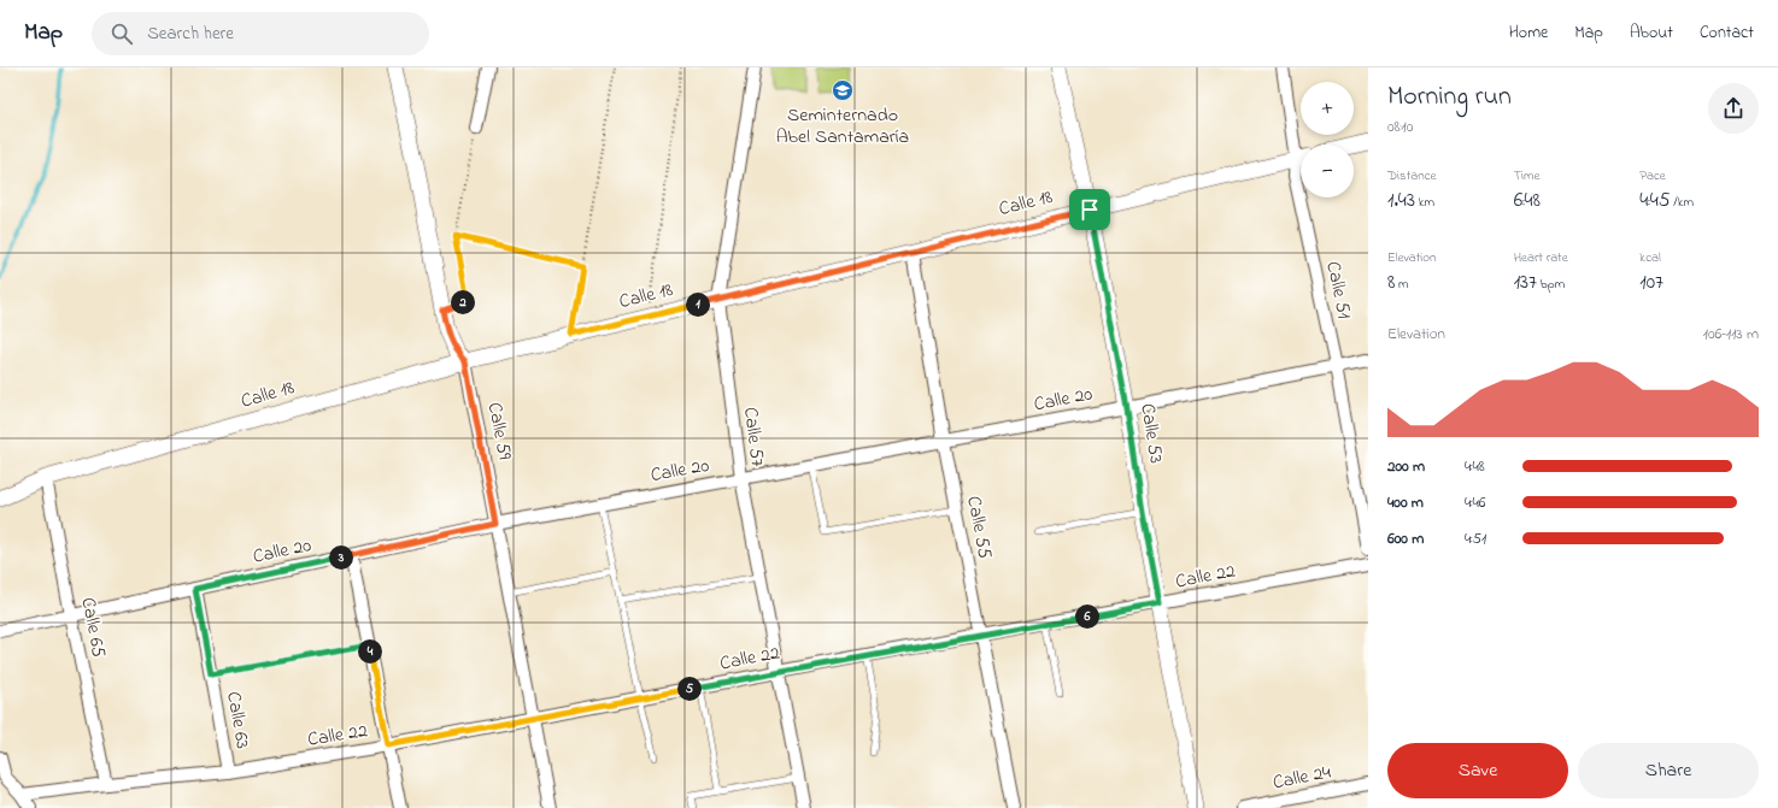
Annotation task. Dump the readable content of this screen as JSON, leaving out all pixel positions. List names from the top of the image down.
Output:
{
  "streets": {
    "street": [
      "Calle 18",
      "Calle 51",
      "Calle 20",
      "Calle 59",
      "Calle 53",
      "Calle 57",
      "Calle 55",
      "Calle 22",
      "Calle 65",
      "Calle 63",
      "Calle 24"
    ]
  },
  "crossings": [
    ["Calle 18", "Calle 59"],
    ["Calle 18", "Calle 53"],
    ["Calle 18", "Calle 57"],
    ["Calle 18", "Calle 55"],
    ["Calle 18", "Calle 65"],
    ["Calle 51", "Calle 20"],
    ["Calle 20", "Calle 59"],
    ["Calle 20", "Calle 53"],
    ["Calle 20", "Calle 57"],
    ["Calle 20", "Calle 55"],
    ["Calle 20", "Calle 65"],
    ["Calle 20", "Calle 63"],
    ["Calle 59", "Calle 22"],
    ["Calle 53", "Calle 22"],
    ["Calle 57", "Calle 22"],
    ["Calle 55", "Calle 22"],
    ["Calle 22", "Calle 65"],
    ["Calle 22", "Calle 63"]
  ],
  "places": {
    "school or university": ["Seminternado Abel Santamaría"]
  },
  "page": {
    "header": "Map",
    "search": "Search here",
    "nav": [
      "Home",
      "Map",
      "About",
      "Contact"
    ],
    "heading": ["Morning run", "08:10"],
    "map_buttons": ["+", "−"],
    "stats": [
      ["Distance", "1.43 km"],
      ["Time", "6:48"],
      ["Pace", "4:45 /km"],
      ["Elevation", "8 m"],
      ["Heart rate", "137 bpm"],
      ["kcal", "107"]
    ],
    "pins": [
      "2",
      "1",
      "3",
      "6",
      "4",
      "5"
    ],
    "chart": ["Elevation", "106–113 m"],
    "list": [
      {
        "name": "200 m",
        "note": "4:48"
      },
      {
        "name": "400 m",
        "note": "4:46"
      },
      {
        "name": "600 m",
        "note": "4:51"
      }
    ],
    "buttons": ["Save", "Share"]
  }
}
